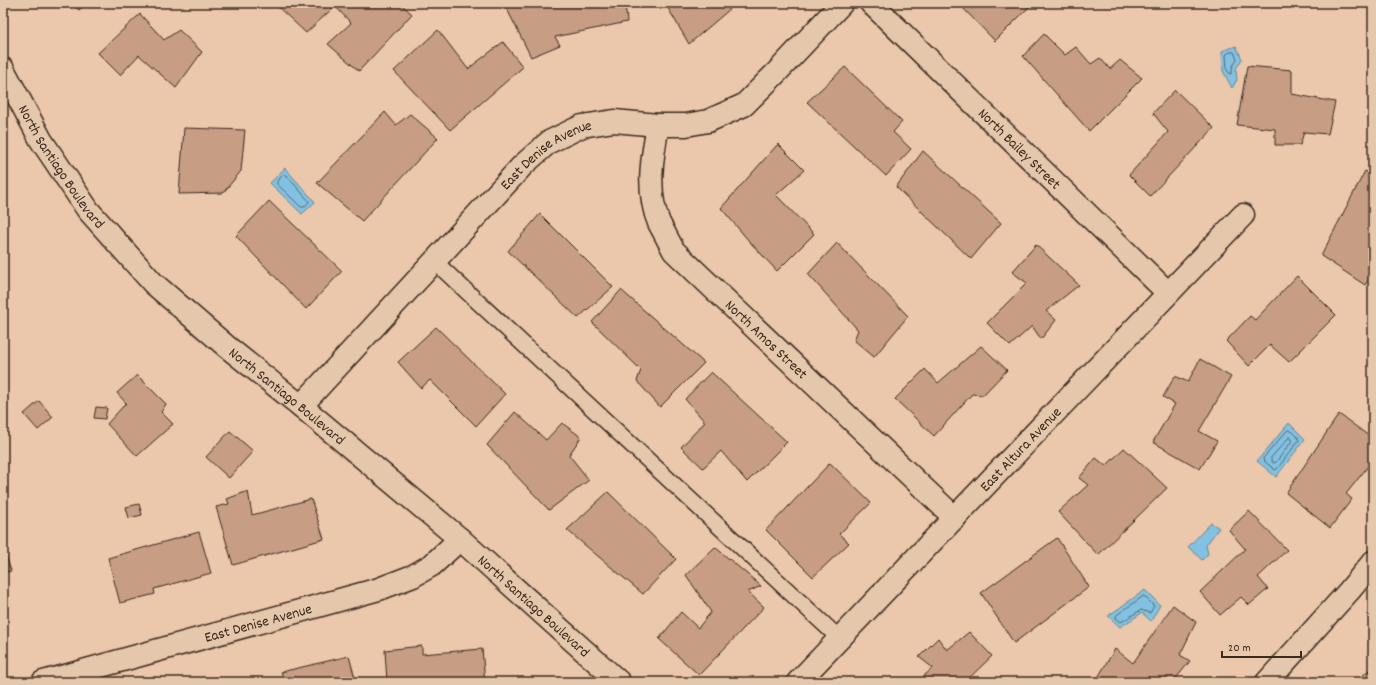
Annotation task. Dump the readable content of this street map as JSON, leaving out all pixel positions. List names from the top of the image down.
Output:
{
  "streets": {
    "street": [
      "North Bailey Street",
      "East Denise Avenue",
      "North Santiago Boulevard",
      "North Amos Street",
      "East Altura Avenue"
    ]
  },
  "crossings": [
    ["North Bailey Street", "East Altura Avenue"],
    ["East Denise Avenue", "North Santiago Boulevard"],
    ["East Denise Avenue", "North Amos Street"],
    ["North Amos Street", "East Altura Avenue"]
  ],
  "scale_bar": "20 m"
}
